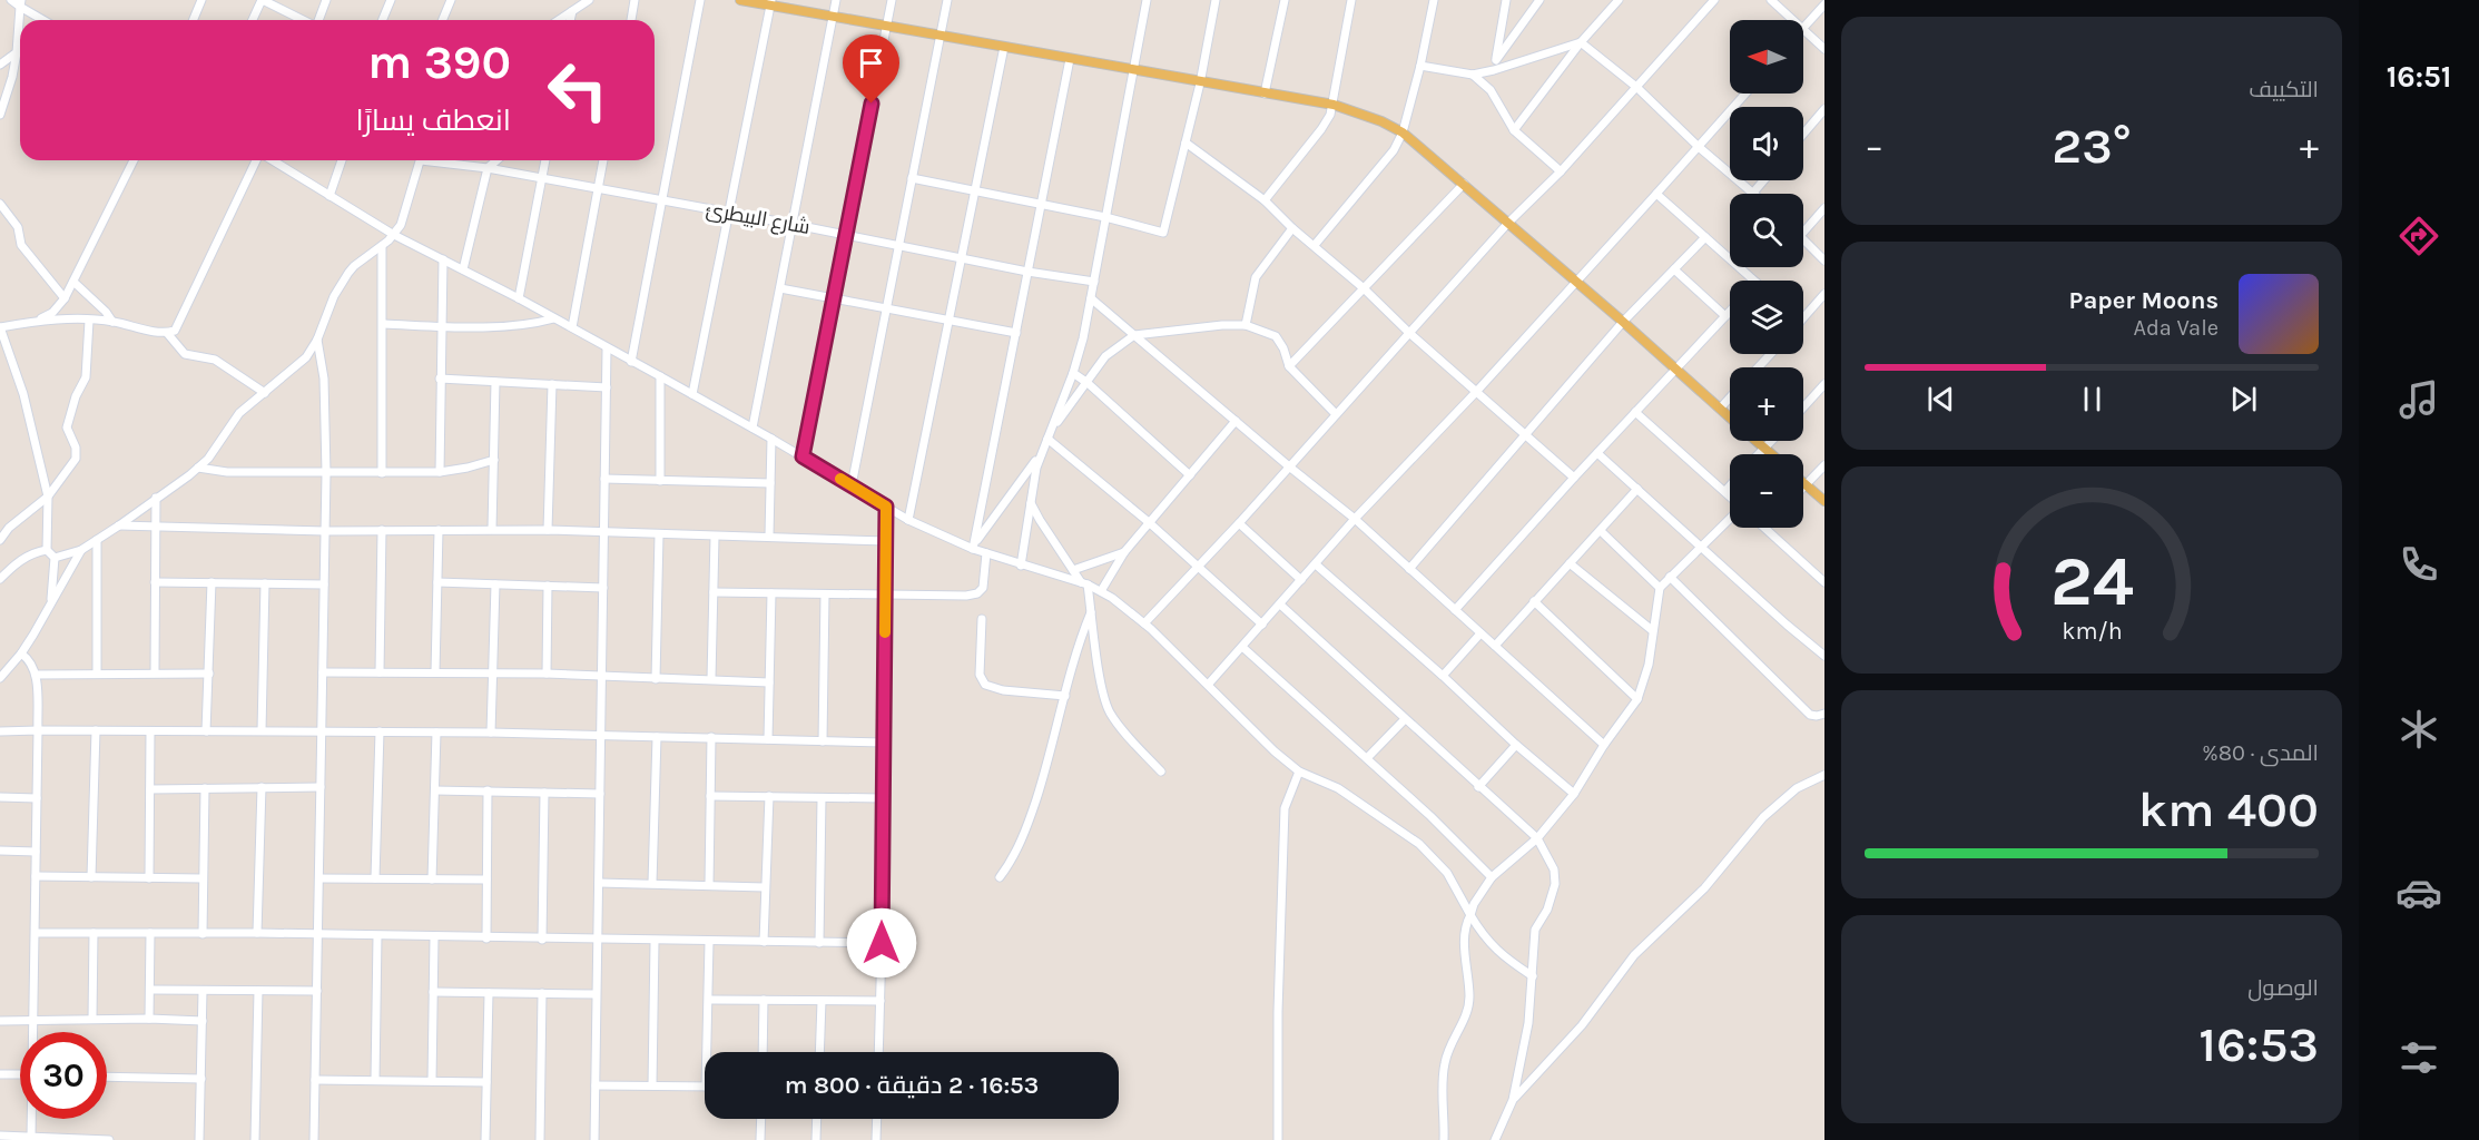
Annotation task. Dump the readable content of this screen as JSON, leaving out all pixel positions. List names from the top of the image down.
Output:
{
  "streets": {
    "street": ["شارع البيطرئ"]
  },
  "north": "left",
  "page": {
    "tabs": "16:51",
    "tile": [
      "التكييف",
      ["المدى · 80%", "400 km"],
      ["الوصول", "16:53"]
    ],
    "map_buttons": ["+", "−"],
    "turn": ["390 m", "انعطف يسارًا"],
    "heat": ["−", "23°", "+"],
    "song": ["Paper Moons", "Ada Vale"],
    "limit": "30",
    "trip": "16:53 · 2 دقيقة · 800 m",
    "gauge": ["24", "km/h"]
  }
}
